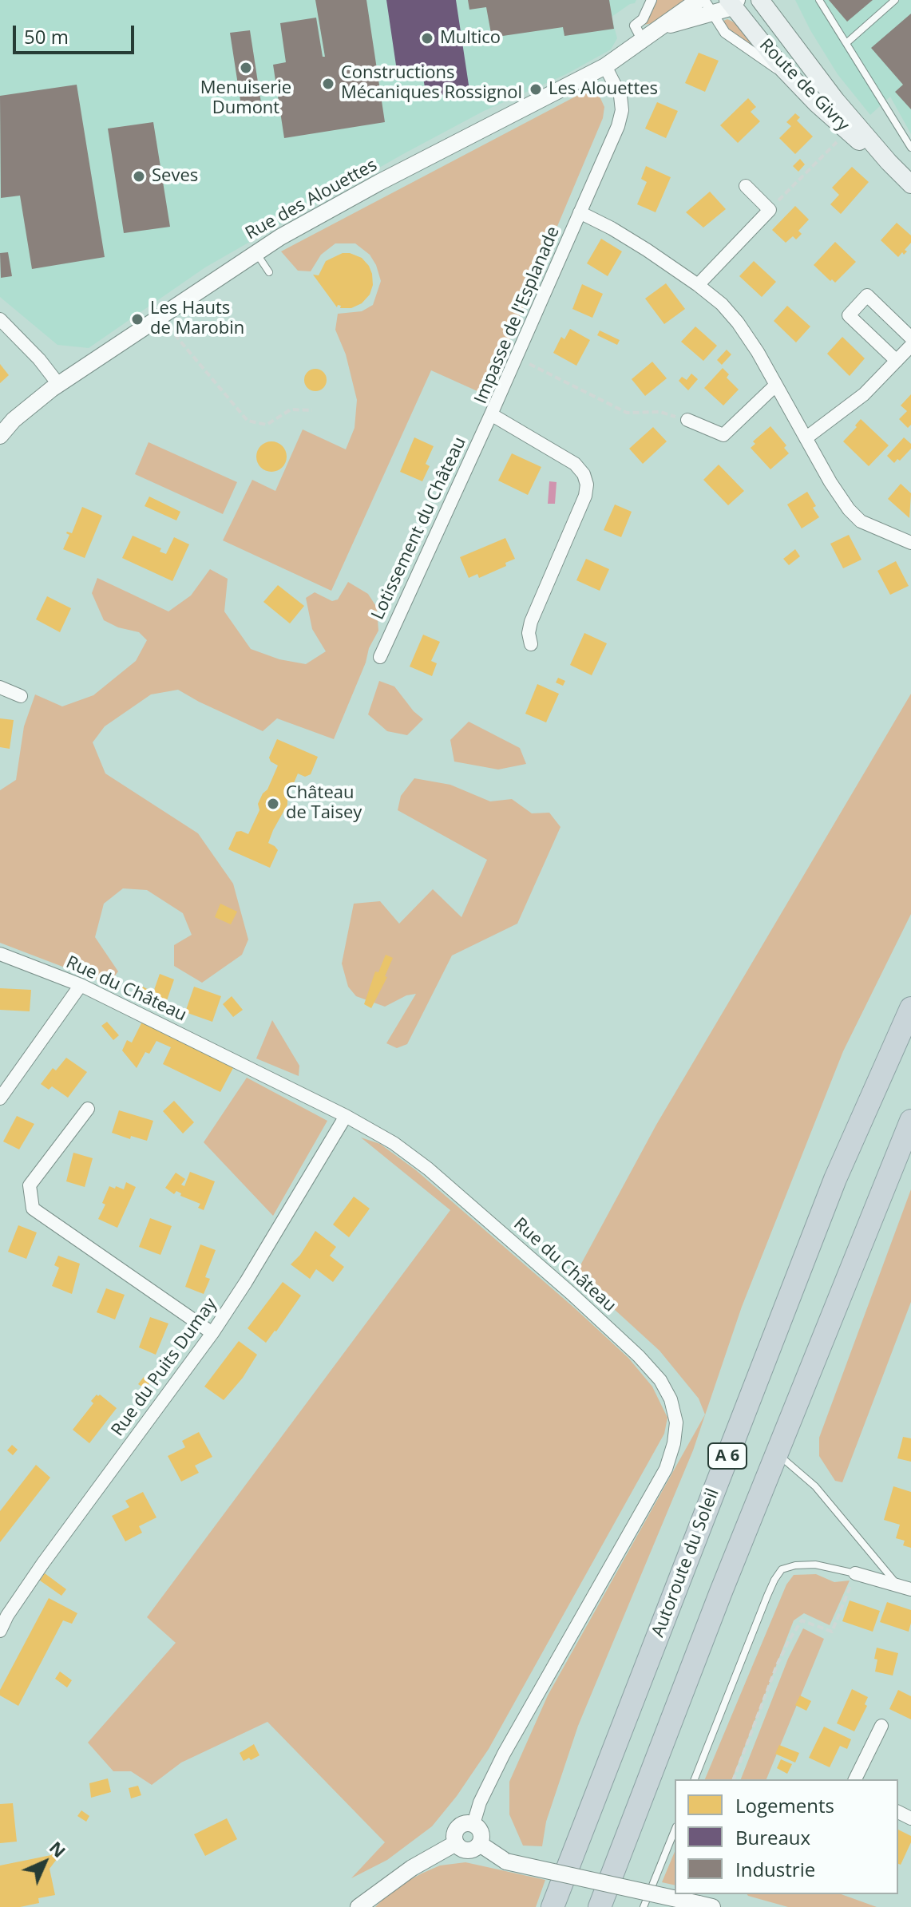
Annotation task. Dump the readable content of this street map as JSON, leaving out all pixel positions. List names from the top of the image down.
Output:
{
  "streets": {
    "highway": ["A 6", "Autoroute du Soleil"],
    "main road": ["Route de Givry"],
    "street": [
      "Rue des Alouettes",
      "Impasse de l'Esplanade",
      "Lotissement du Château",
      "Rue du Château",
      "Rue du Puits Dumay"
    ]
  },
  "crossings": [
    ["Route de Givry", "Rue des Alouettes"],
    ["Rue des Alouettes", "Impasse de l'Esplanade"],
    ["Impasse de l'Esplanade", "Lotissement du Château"],
    ["Rue du Château", "Rue du Puits Dumay"]
  ],
  "places": [
    "Multico",
    "Menuiserie Dumont",
    "Constructions Mécaniques Rossignol",
    "Les Alouettes",
    "Seves",
    "Les Hauts de Marobin",
    "Château de Taisey"
  ],
  "legend": ["Logements", "Bureaux", "Industrie"],
  "scale_bar": "50 m",
  "north": "top right"
}
